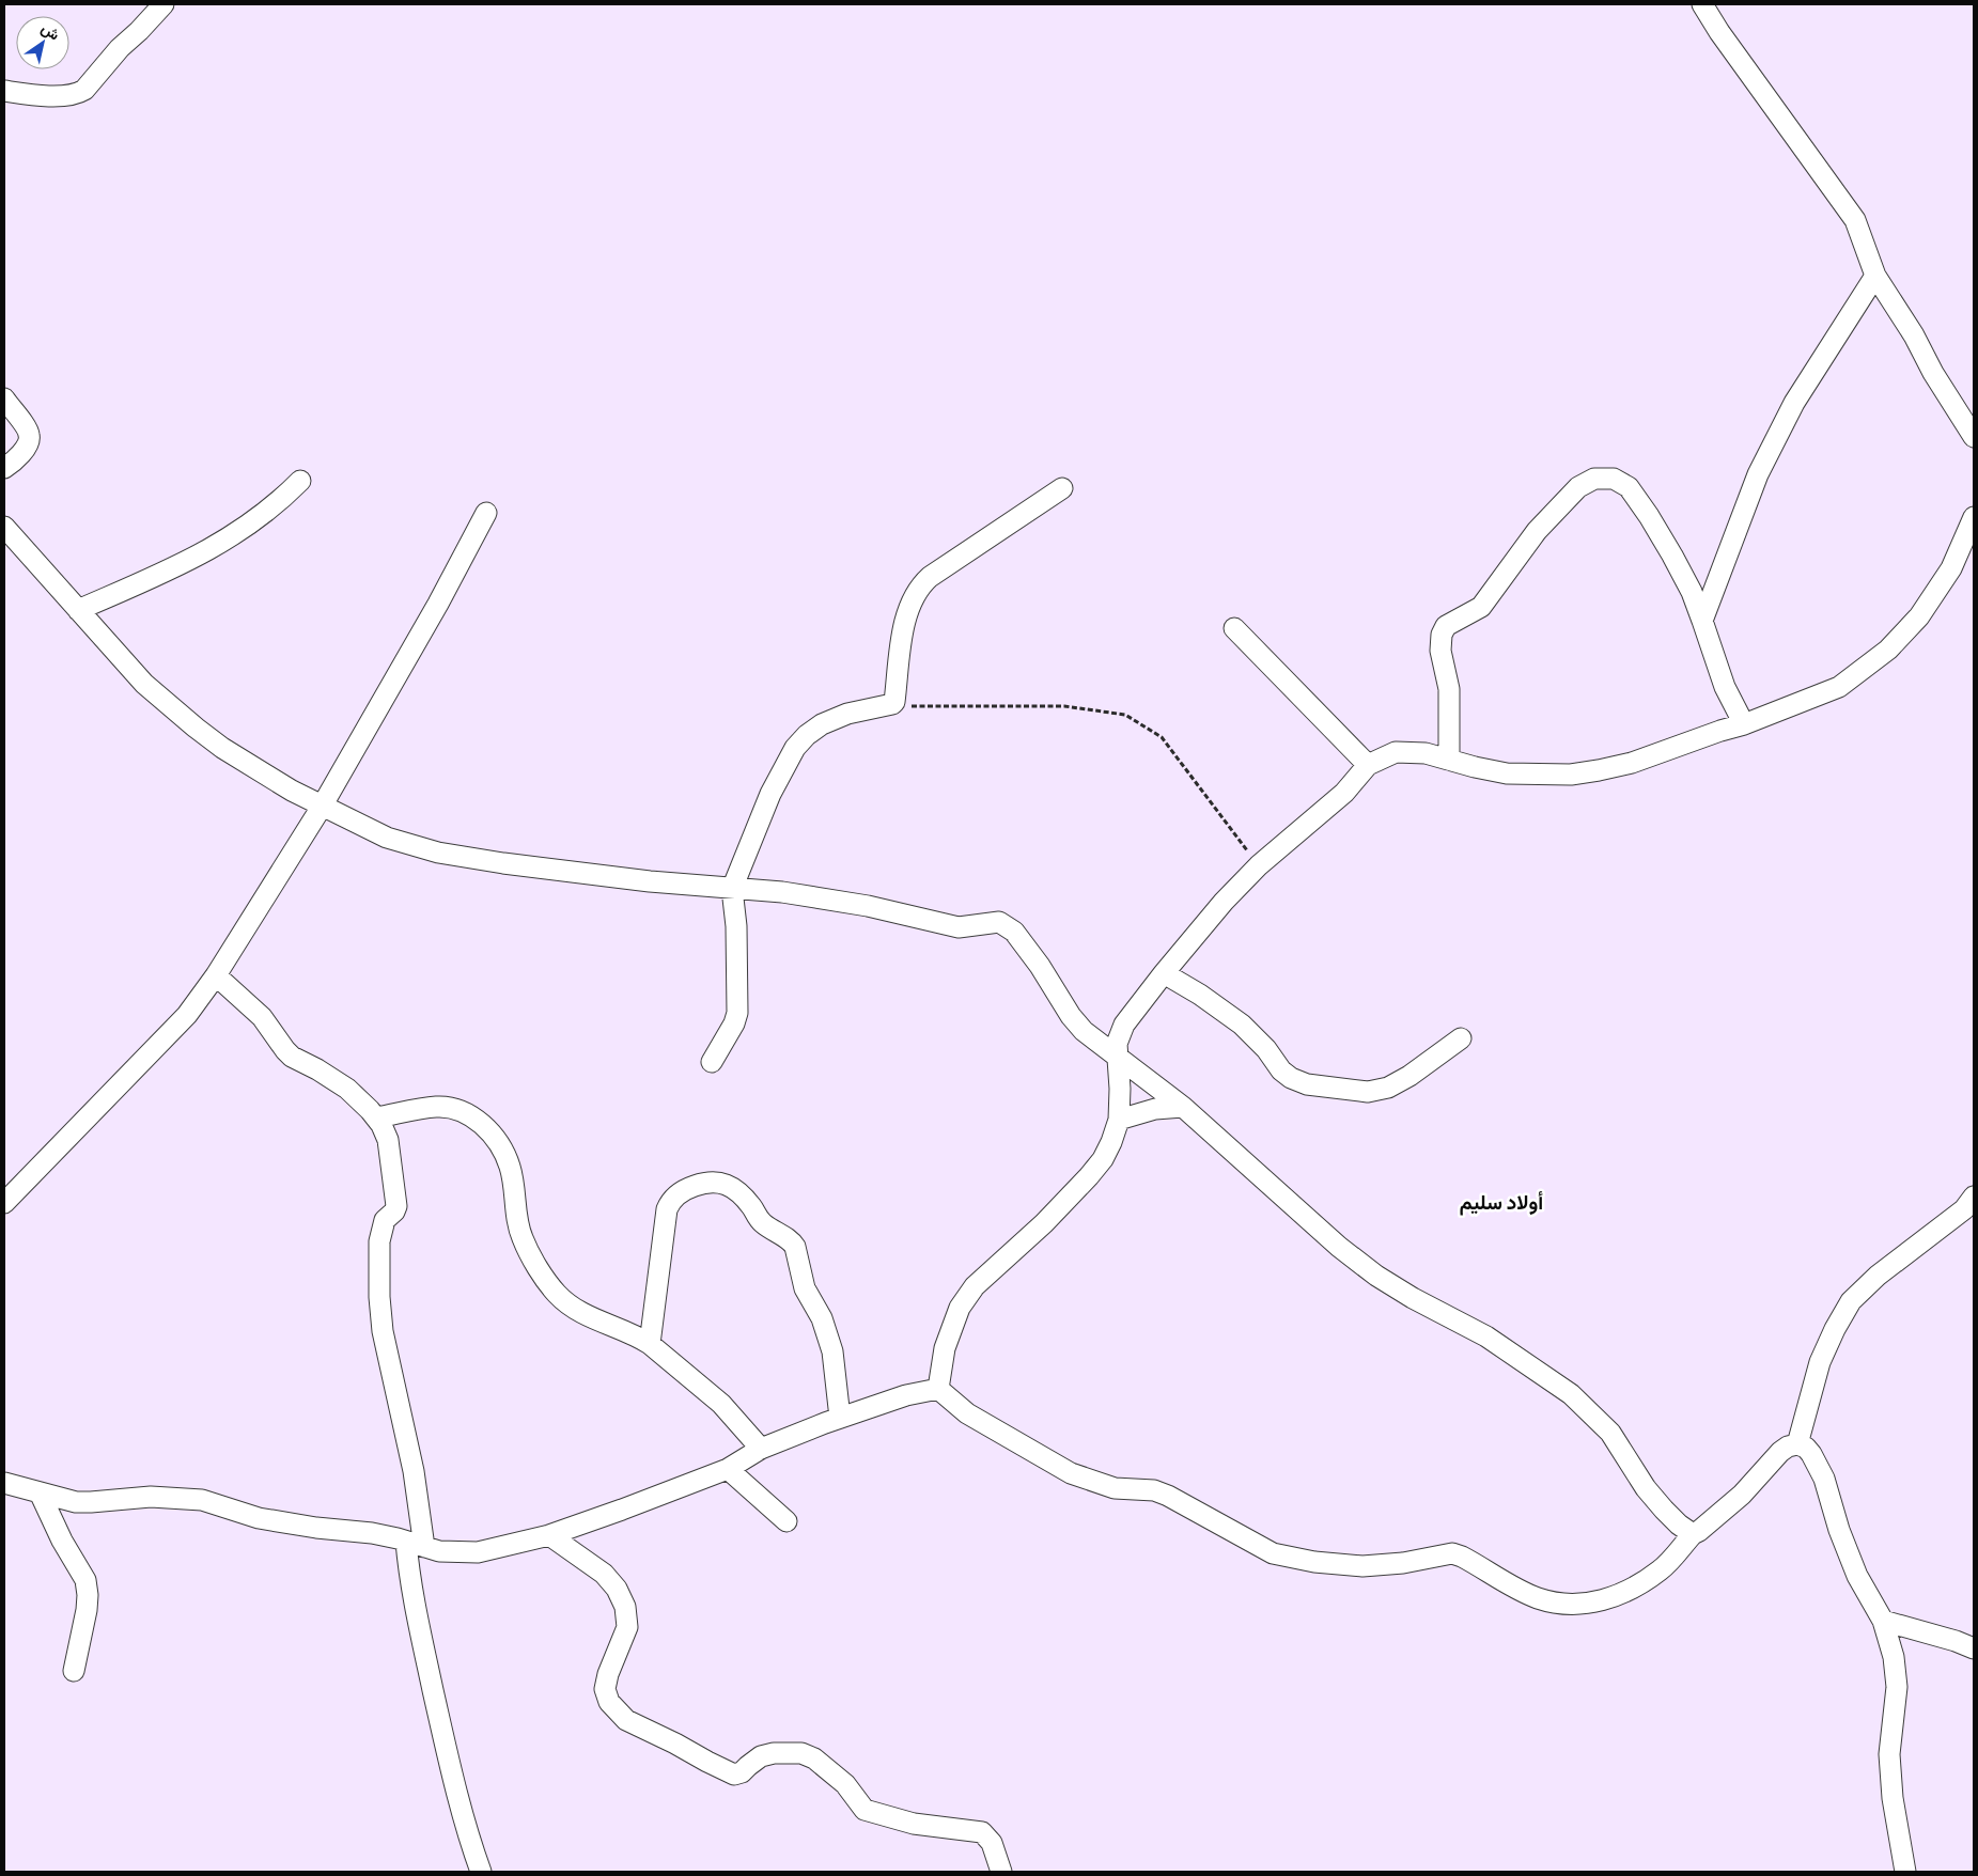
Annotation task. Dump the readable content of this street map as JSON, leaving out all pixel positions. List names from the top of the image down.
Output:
{
  "districts": ["أولاد سليم"],
  "north": "top right"
}
